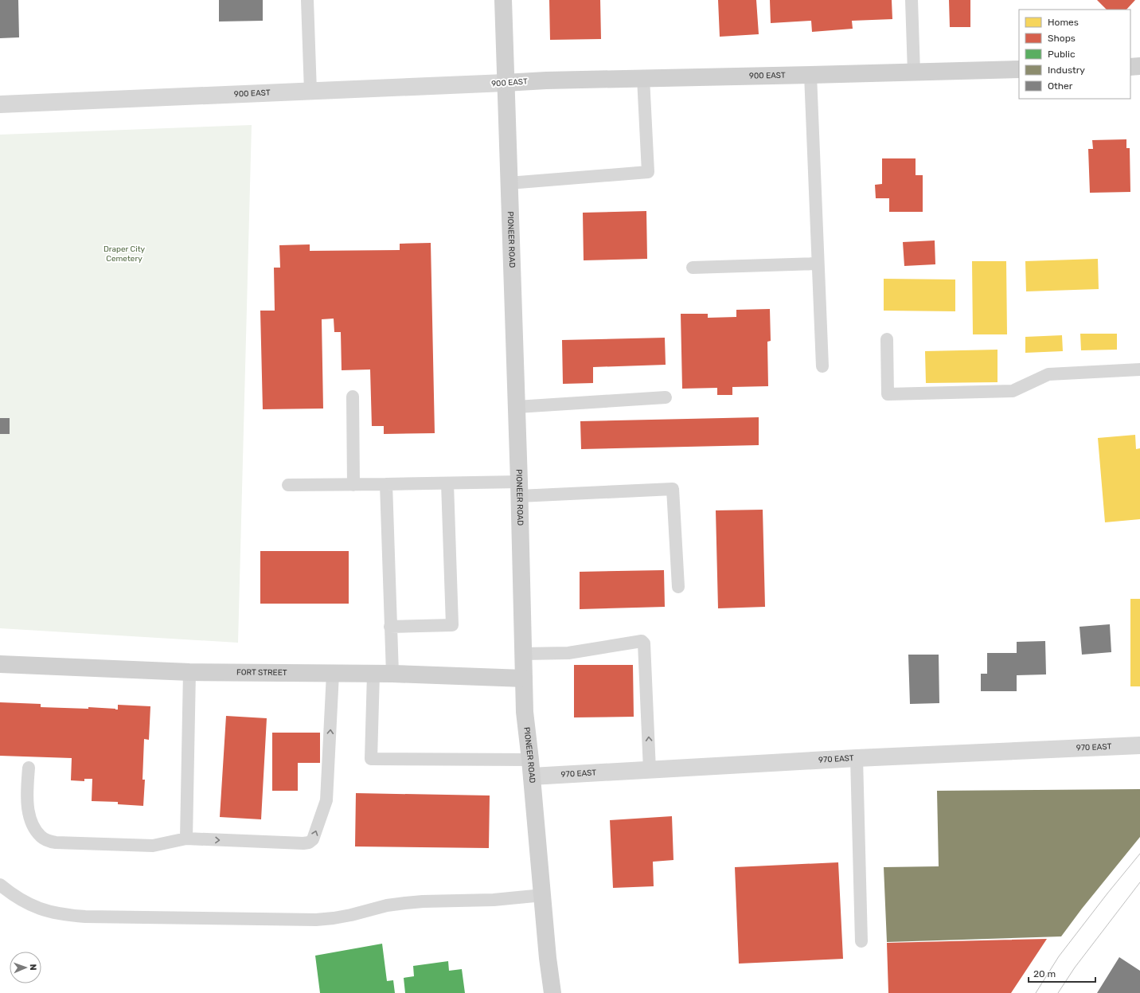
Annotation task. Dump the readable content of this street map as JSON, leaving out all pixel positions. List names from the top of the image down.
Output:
{
  "streets": {
    "street": [
      "900 EAST",
      "PIONEER ROAD",
      "FORT STREET",
      "970 EAST"
    ]
  },
  "crossings": [
    ["900 EAST", "PIONEER ROAD"],
    ["PIONEER ROAD", "FORT STREET"],
    ["PIONEER ROAD", "970 EAST"]
  ],
  "parks": ["Draper City Cemetery"],
  "legend": [
    "Homes",
    "Shops",
    "Public",
    "Industry",
    "Other"
  ],
  "scale_bar": "20 m",
  "north": "right"
}
